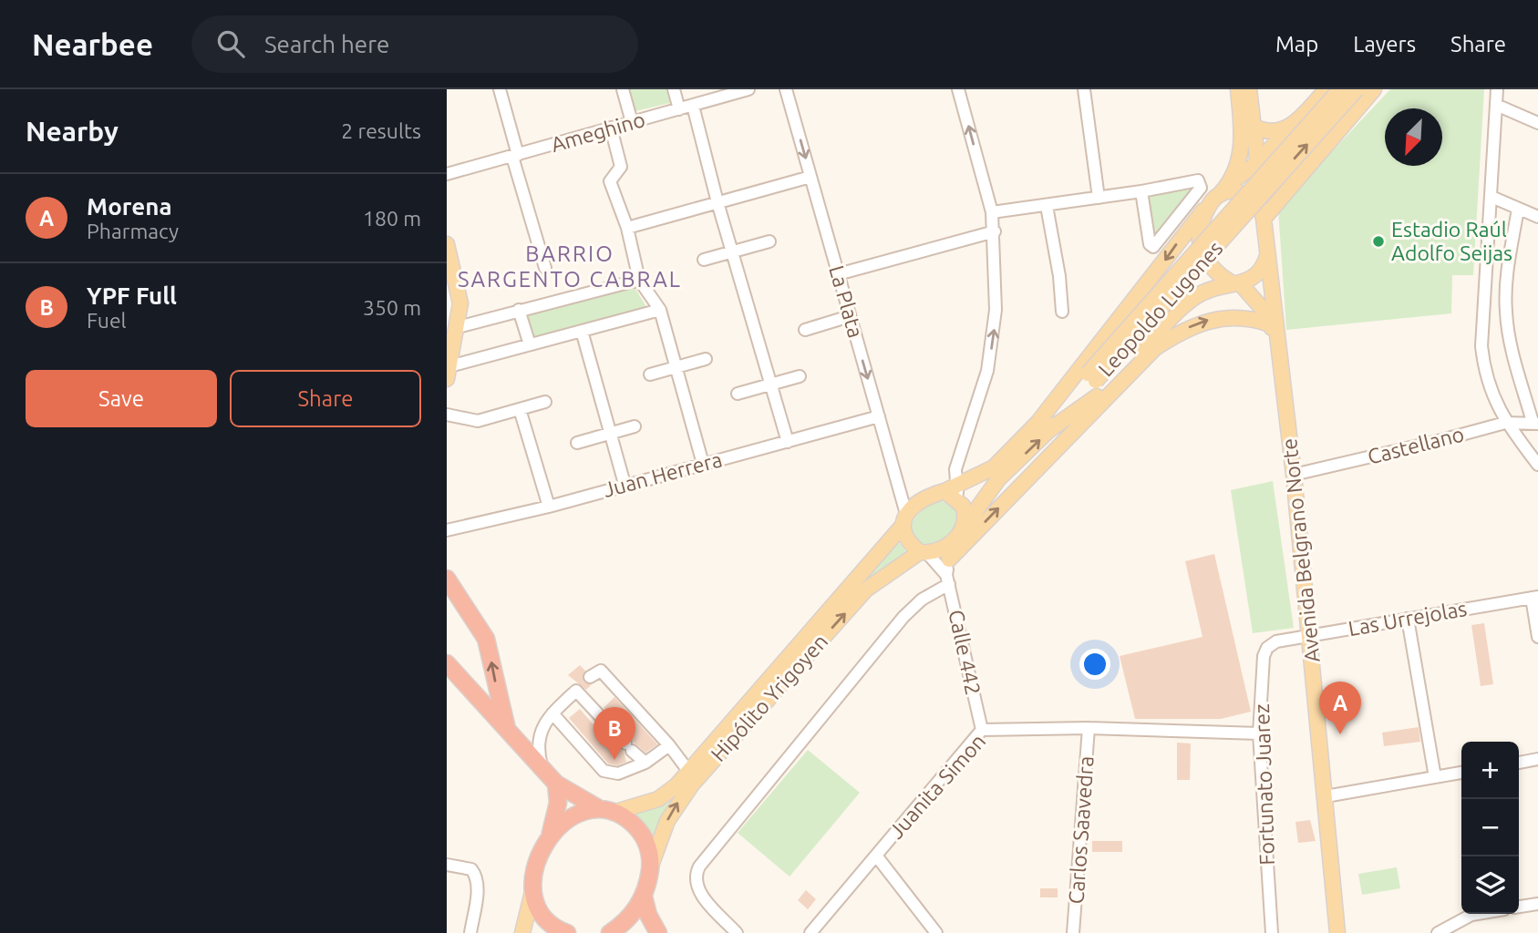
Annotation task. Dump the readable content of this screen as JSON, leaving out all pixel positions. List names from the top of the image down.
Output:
{
  "streets": {
    "main road": ["Leopoldo Lugones", "Avenida Belgrano Norte", "Hipólito Yrigoyen"],
    "street": [
      "Ameghino",
      "La Plata",
      "Castellano",
      "Juan Herrera",
      "Las Urrejolas",
      "Calle 442",
      "Fortunato Juarez",
      "Juanita Simon",
      "Carlos Saavedra"
    ]
  },
  "crossings": [
    ["La Plata", "Leopoldo Lugones"],
    ["La Plata", "Juan Herrera"],
    ["La Plata", "Calle 442"],
    ["La Plata", "Hipólito Yrigoyen"],
    ["Leopoldo Lugones", "Calle 442"],
    ["Leopoldo Lugones", "Hipólito Yrigoyen"],
    ["Castellano", "Avenida Belgrano Norte"],
    ["Avenida Belgrano Norte", "Las Urrejolas"],
    ["Las Urrejolas", "Fortunato Juarez"],
    ["Calle 442", "Hipólito Yrigoyen"],
    ["Calle 442", "Juanita Simon"],
    ["Fortunato Juarez", "Juanita Simon"],
    ["Juanita Simon", "Carlos Saavedra"]
  ],
  "districts": ["BARRIO SARGENTO CABRAL"],
  "places": ["Estadio Raúl Adolfo Seijas"],
  "north": "bottom left",
  "page": {
    "header": "Nearbee",
    "search": "Search here",
    "nav": ["Map", "Layers", "Share"],
    "heading": ["Nearby", "2 results"],
    "list": [
      {
        "mark": "A",
        "name": "Morena",
        "note": "Pharmacy",
        "value": "180 m"
      },
      {
        "mark": "B",
        "name": "YPF Full",
        "note": "Fuel",
        "value": "350 m"
      }
    ],
    "buttons": ["Save", "Share"],
    "pins": ["A", "B"],
    "map_buttons": ["+", "−"]
  }
}
